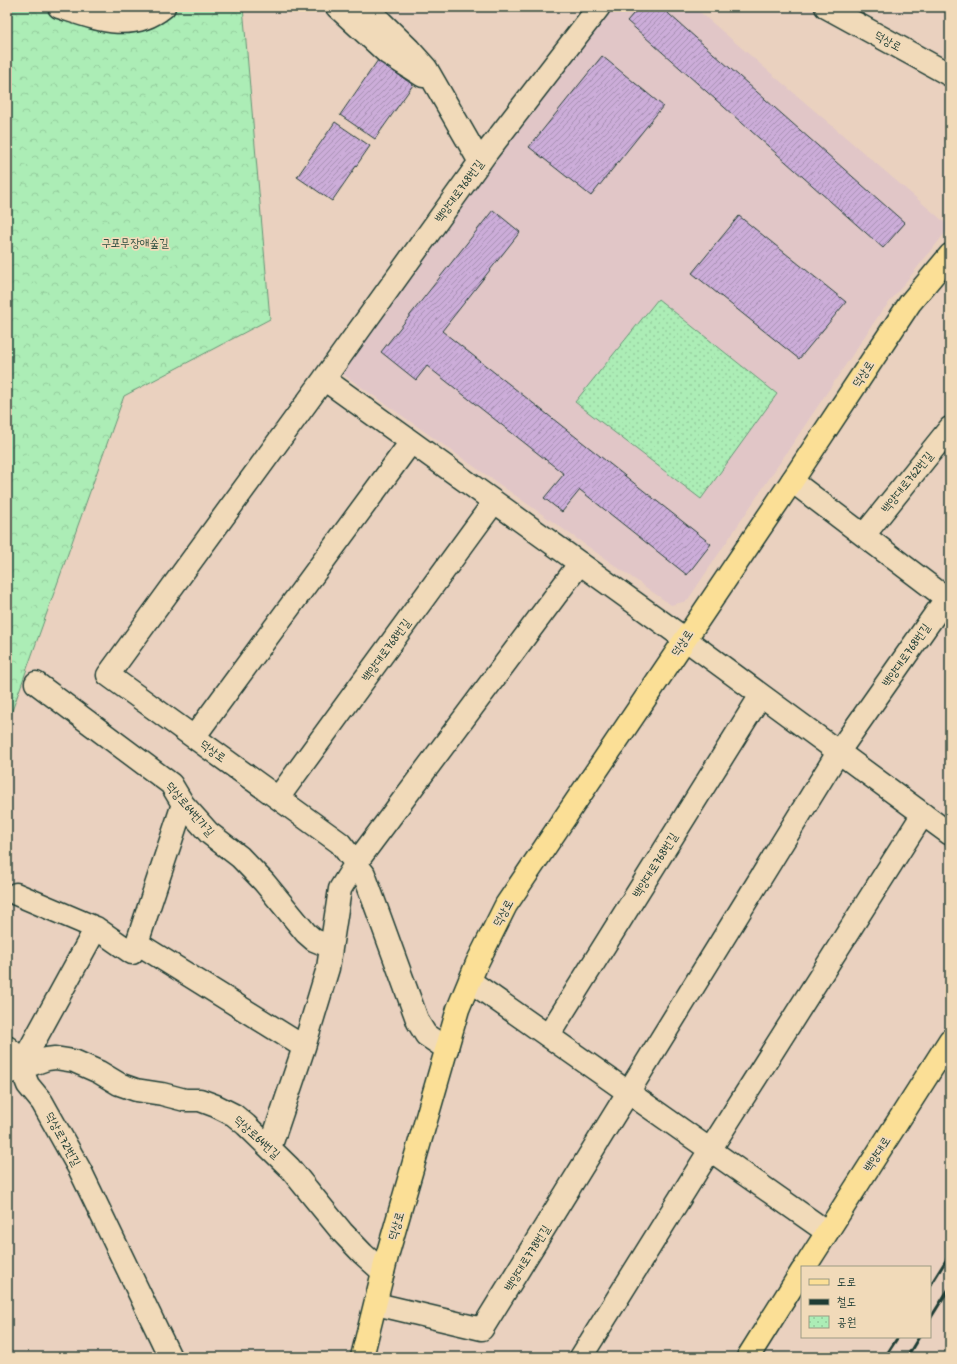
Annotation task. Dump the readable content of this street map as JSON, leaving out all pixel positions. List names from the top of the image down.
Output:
{
  "streets": {
    "main road": ["덕상로", "백양대로"],
    "street": [
      "백양대로768번길",
      "백양대로762번길",
      "덕상로64번가길",
      "덕상로64번길",
      "덕상로72번길",
      "백양대로778번길"
    ]
  },
  "crossings": [
    ["덕상로", "백양대로768번길"],
    ["덕상로", "덕상로64번길"],
    ["덕상로", "백양대로778번길"],
    ["백양대로768번길", "백양대로778번길"],
    ["덕상로64번길", "덕상로72번길"]
  ],
  "parks": ["구포무장애숲길"],
  "legend": ["도로", "철도", "공원"]
}
